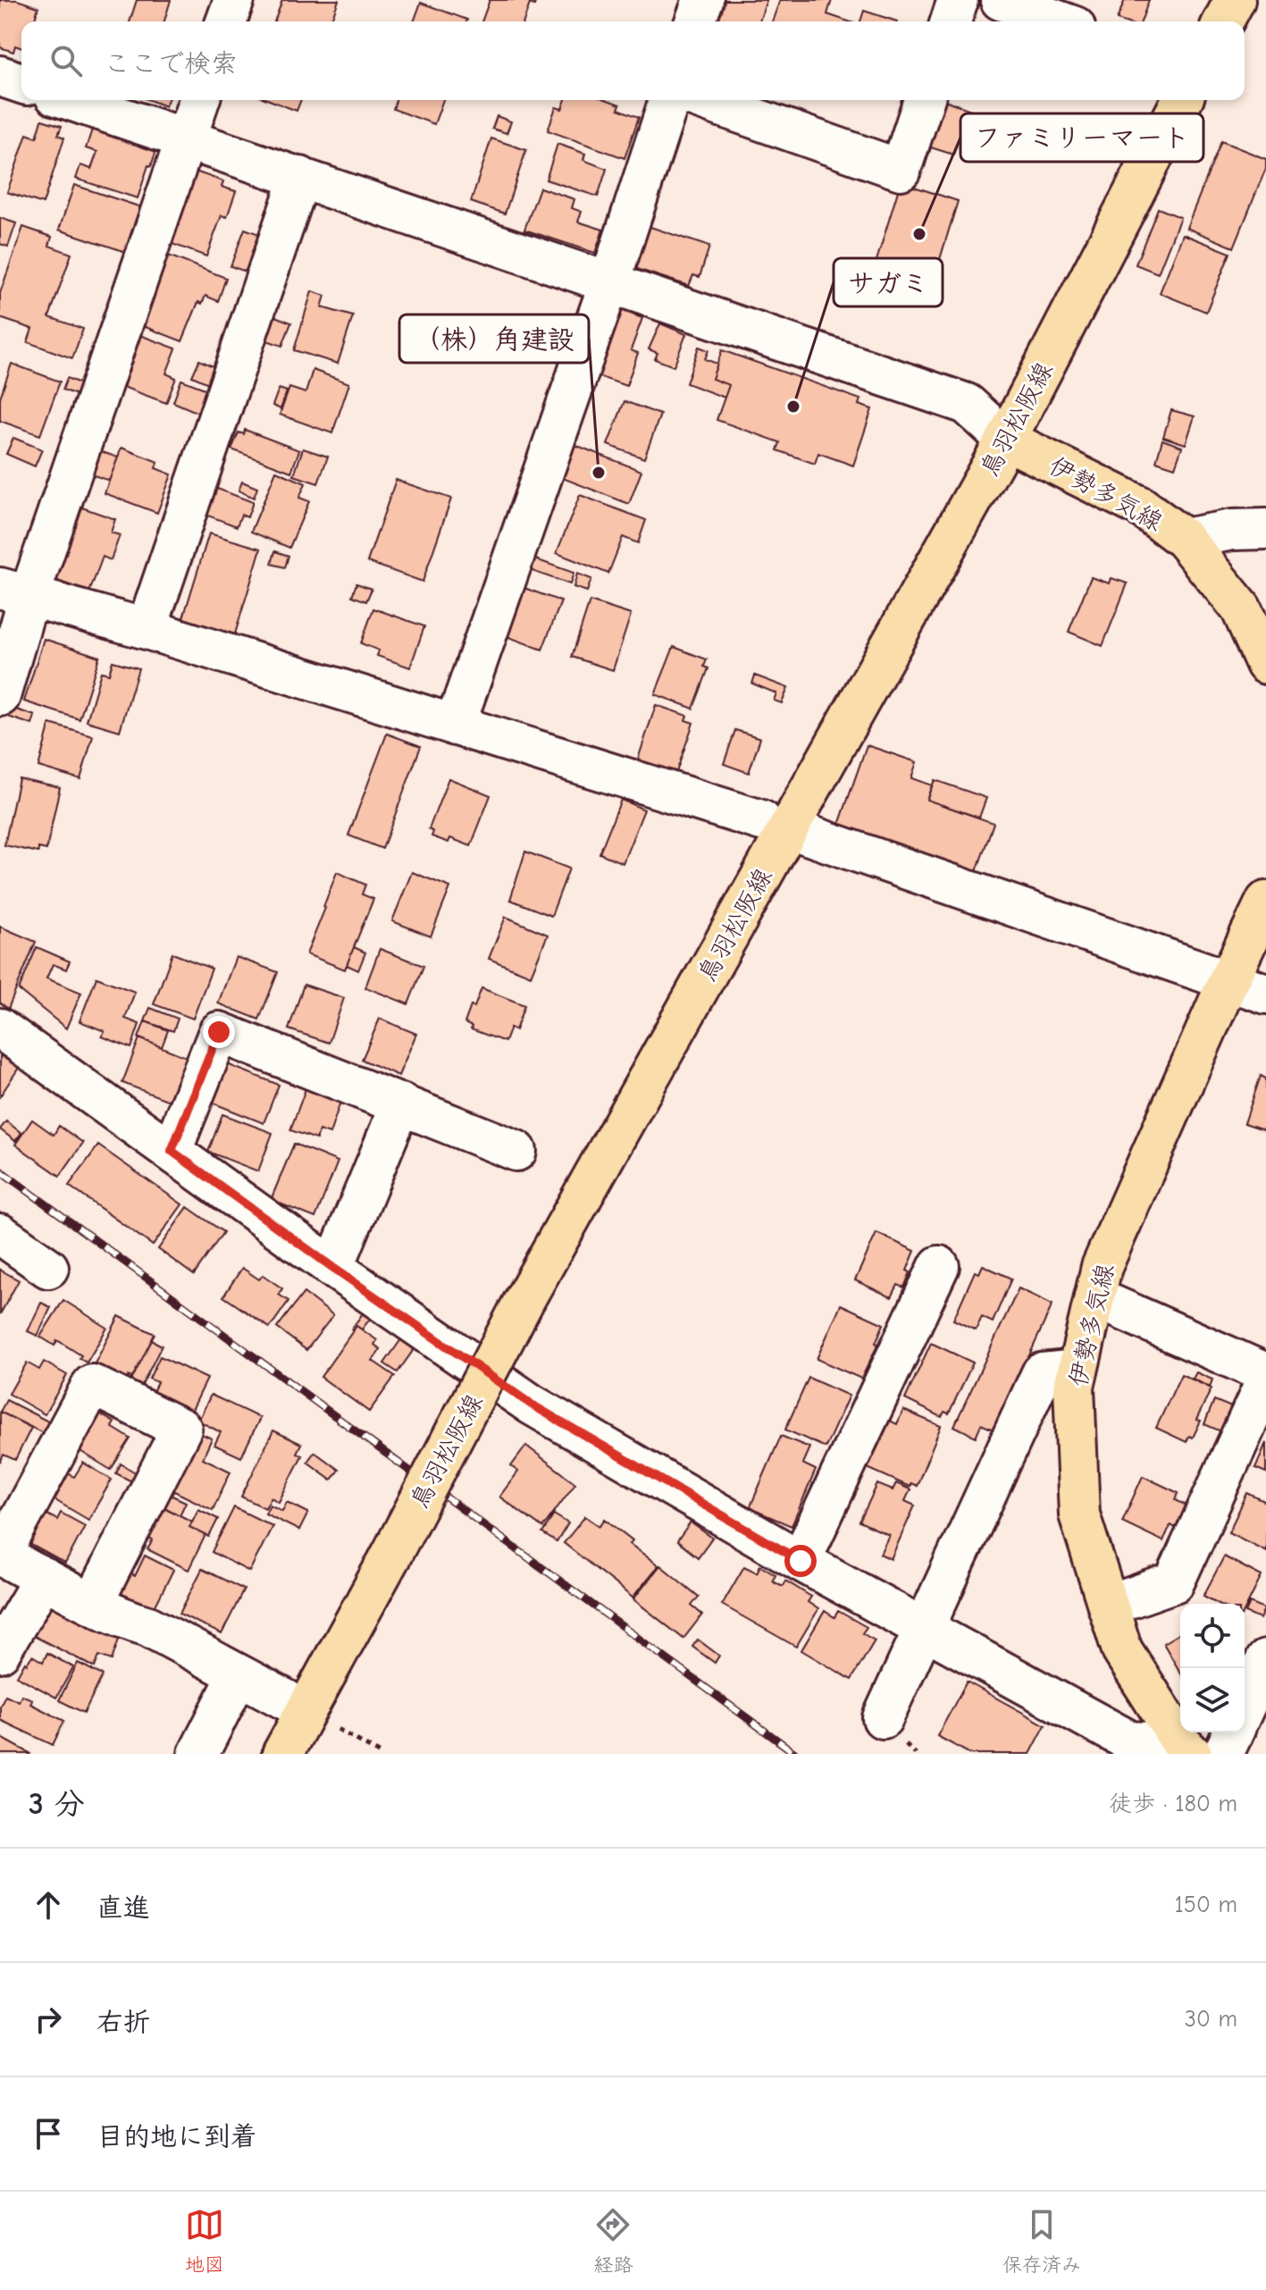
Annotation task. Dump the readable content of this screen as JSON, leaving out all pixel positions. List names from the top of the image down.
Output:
{
  "streets": {
    "main road": ["鳥羽松阪線", "伊勢多気線"]
  },
  "crossings": [
    ["鳥羽松阪線", "伊勢多気線"]
  ],
  "places": ["ファミリーマート", "サガミ", "（株）角建設"],
  "page": {
    "search": "ここで検索",
    "heading": ["3 分", "徒歩 · 180 m"],
    "list": [
      ["直進", "150 m"],
      ["右折", "30 m"],
      "目的地に到着"
    ],
    "nav": ["地図", "経路", "保存済み"]
  }
}
